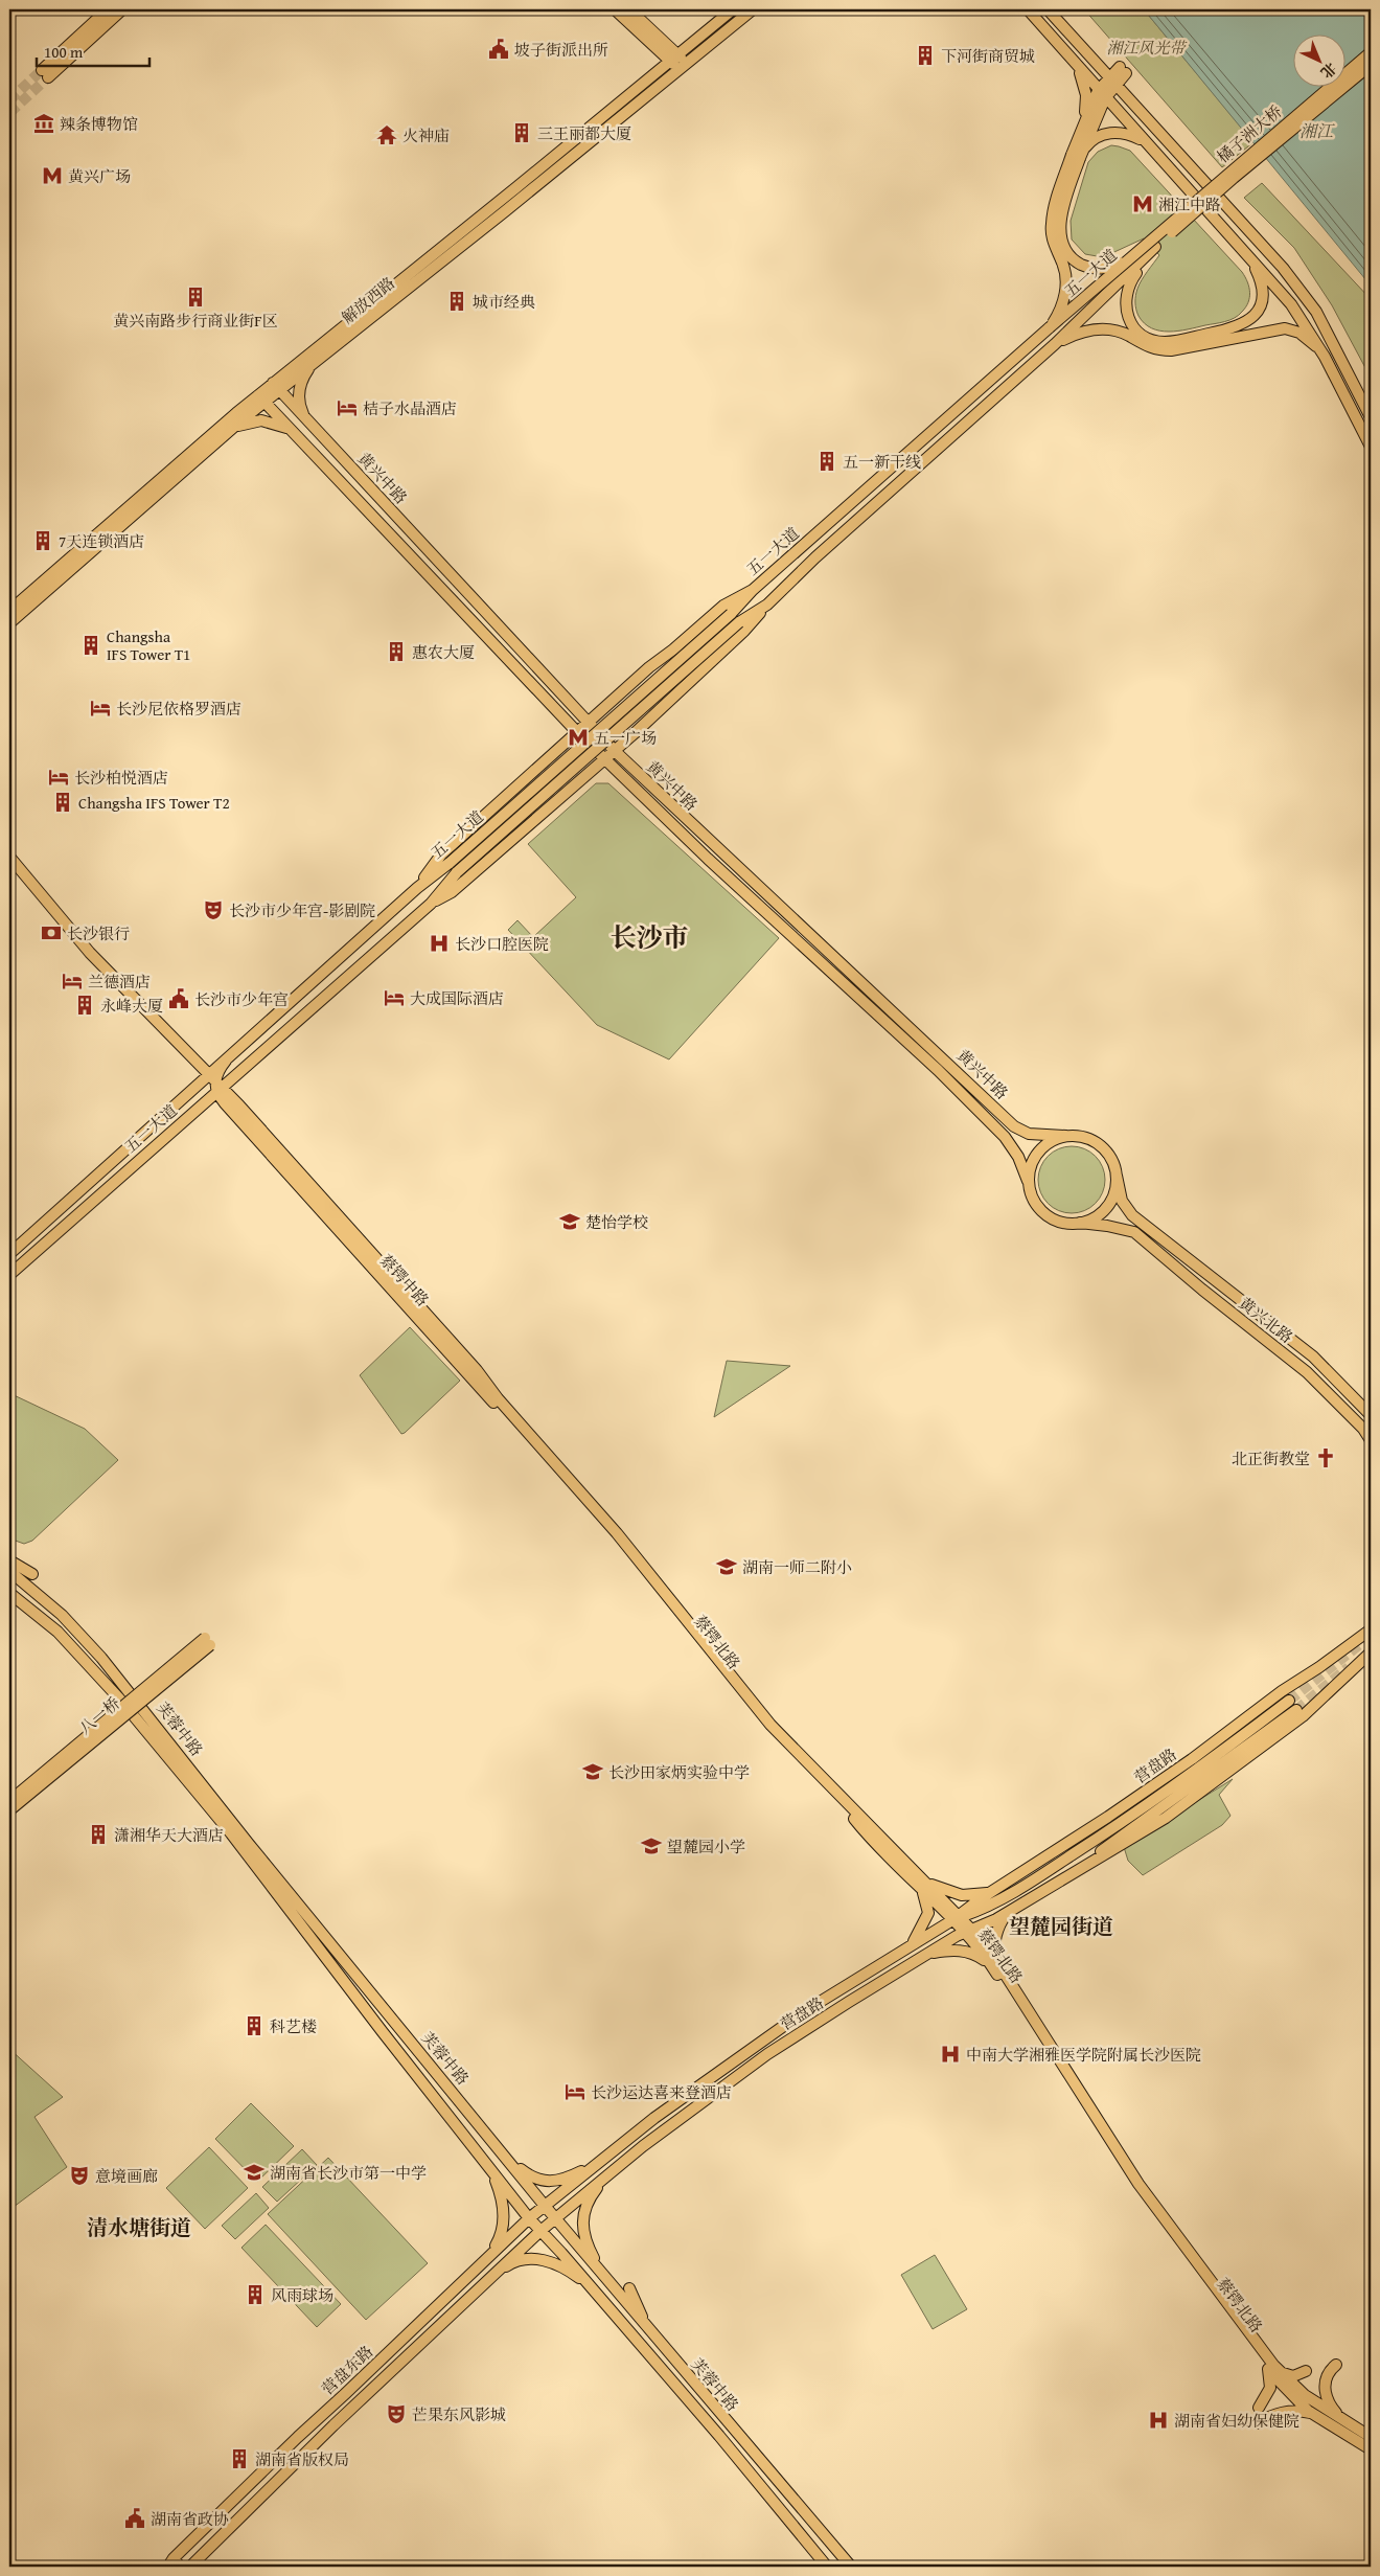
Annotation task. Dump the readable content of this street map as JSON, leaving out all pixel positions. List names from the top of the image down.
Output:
{
  "streets": {
    "main road": [
      "橘子洲大桥",
      "五一大道",
      "解放西路",
      "黄兴中路",
      "蔡锷中路",
      "黄兴北路",
      "蔡锷北路",
      "八一桥",
      "芙蓉中路",
      "营盘路",
      "营盘东路"
    ]
  },
  "crossings": [
    ["橘子洲大桥", "五一大道"],
    ["五一大道", "黄兴中路"],
    ["五一大道", "蔡锷中路"],
    ["解放西路", "黄兴中路"],
    ["黄兴中路", "黄兴北路"],
    ["蔡锷中路", "蔡锷北路"],
    ["蔡锷北路", "营盘路"],
    ["芙蓉中路", "营盘路"],
    ["芙蓉中路", "营盘东路"],
    ["营盘路", "营盘东路"]
  ],
  "districts": ["长沙市", "望麓园街道", "清水塘街道"],
  "water": ["湘江"],
  "parks": ["湘江风光带"],
  "places": {
    "public building": ["坡子街派出所", "长沙市少年宫", "湖南省政协"],
    "building": [
      "下河街商贸城",
      "三王丽都大厦",
      "黄兴南路步行商业街F区",
      "城市经典",
      "五一新干线",
      "7天连锁酒店",
      "Changsha IFS Tower T1",
      "惠农大厦",
      "Changsha IFS Tower T2",
      "永峰大厦",
      "潇湘华天大酒店",
      "科艺楼",
      "风雨球场",
      "湖南省版权局"
    ],
    "museum": ["辣条博物馆"],
    "temple": ["火神庙"],
    "metro station": ["黄兴广场", "湘江中路", "五一广场"],
    "hotel": [
      "桔子水晶酒店",
      "长沙尼依格罗酒店",
      "长沙柏悦酒店",
      "兰德酒店",
      "大成国际酒店",
      "长沙运达喜来登酒店"
    ],
    "theatre": ["长沙市少年宫-影剧院", "意境画廊", "芒果东风影城"],
    "bank": ["长沙银行"],
    "hospital": ["长沙口腔医院", "中南大学湘雅医学院附属长沙医院", "湖南省妇幼保健院"],
    "school or university": [
      "楚怡学校",
      "湖南一师二附小",
      "长沙田家炳实验中学",
      "望麓园小学",
      "湖南省长沙市第一中学"
    ],
    "church": ["北正街教堂"]
  },
  "scale_bar": "100 m",
  "north": "bottom right"
}
